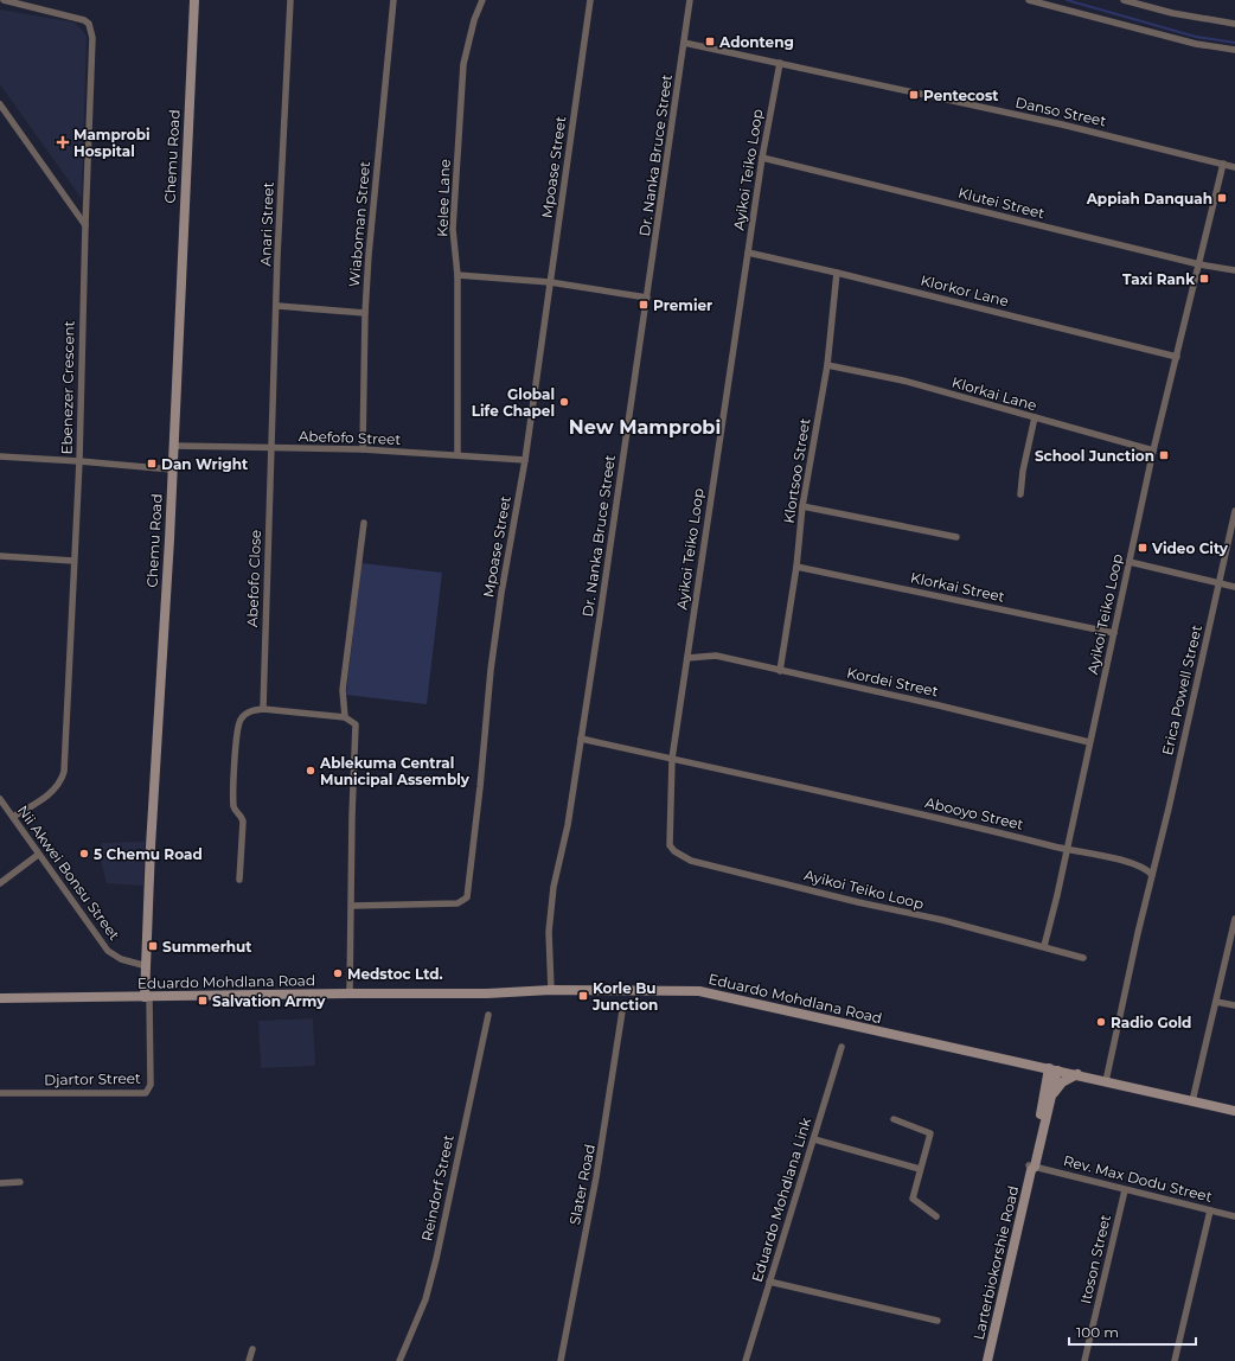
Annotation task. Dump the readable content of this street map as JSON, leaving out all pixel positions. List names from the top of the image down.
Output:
{
  "streets": {
    "street": [
      "Danso Street",
      "Dr. Nanka Bruce Street",
      "Chemu Road",
      "Mpoase Street",
      "Ayikoi Teiko Loop",
      "Kelee Lane",
      "Klutei Street",
      "Anari Street",
      "Wiaboman Street",
      "Klorkor Lane",
      "Ebenezer Crescent",
      "Klorkai Lane",
      "Abefofo Street",
      "Klortsoo Street",
      "Abefofo Close",
      "Klorkai Street",
      "Kordei Street",
      "Erica Powell Street",
      "Abooyo Street",
      "Nii Akwei Bonsu Street",
      "Eduardo Mohdlana Road",
      "Djartor Street",
      "Rev. Max Dodu Street",
      "Slater Road",
      "Reindorf Street",
      "Eduardo Mohdlana Link",
      "Itoson Street",
      "Larterbiokorshie Road"
    ]
  },
  "crossings": [
    ["Danso Street", "Dr. Nanka Bruce Street"],
    ["Danso Street", "Ayikoi Teiko Loop"],
    ["Dr. Nanka Bruce Street", "Abooyo Street"],
    ["Dr. Nanka Bruce Street", "Eduardo Mohdlana Road"],
    ["Chemu Road", "Abefofo Street"],
    ["Chemu Road", "Nii Akwei Bonsu Street"],
    ["Chemu Road", "Eduardo Mohdlana Road"],
    ["Chemu Road", "Djartor Street"],
    ["Mpoase Street", "Abefofo Street"],
    ["Ayikoi Teiko Loop", "Klutei Street"],
    ["Ayikoi Teiko Loop", "Klorkor Lane"],
    ["Ayikoi Teiko Loop", "Klorkai Lane"],
    ["Ayikoi Teiko Loop", "Klorkai Street"],
    ["Ayikoi Teiko Loop", "Kordei Street"],
    ["Ayikoi Teiko Loop", "Abooyo Street"],
    ["Kelee Lane", "Abefofo Street"],
    ["Anari Street", "Abefofo Street"],
    ["Anari Street", "Abefofo Close"],
    ["Wiaboman Street", "Abefofo Street"],
    ["Klorkor Lane", "Klortsoo Street"],
    ["Ebenezer Crescent", "Nii Akwei Bonsu Street"],
    ["Klorkai Lane", "Klortsoo Street"],
    ["Abefofo Street", "Abefofo Close"],
    ["Klortsoo Street", "Klorkai Street"],
    ["Klortsoo Street", "Kordei Street"],
    ["Erica Powell Street", "Abooyo Street"],
    ["Eduardo Mohdlana Road", "Djartor Street"],
    ["Eduardo Mohdlana Road", "Larterbiokorshie Road"],
    ["Rev. Max Dodu Street", "Itoson Street"],
    ["Rev. Max Dodu Street", "Larterbiokorshie Road"]
  ],
  "districts": ["New Mamprobi"],
  "places": {
    "transit": [
      "Adonteng",
      "Pentecost",
      "Appiah Danquah",
      "Taxi Rank",
      "Premier",
      "School Junction",
      "Dan Wright",
      "Video City",
      "Summerhut",
      "Korle Bu Junction",
      "Salvation Army"
    ],
    "health": ["Mamprobi Hospital"],
    "other": [
      "Global Life Chapel",
      "Ablekuma Central Municipal Assembly",
      "5 Chemu Road",
      "Medstoc Ltd.",
      "Radio Gold"
    ]
  },
  "scale_bar": "100 m"
}
